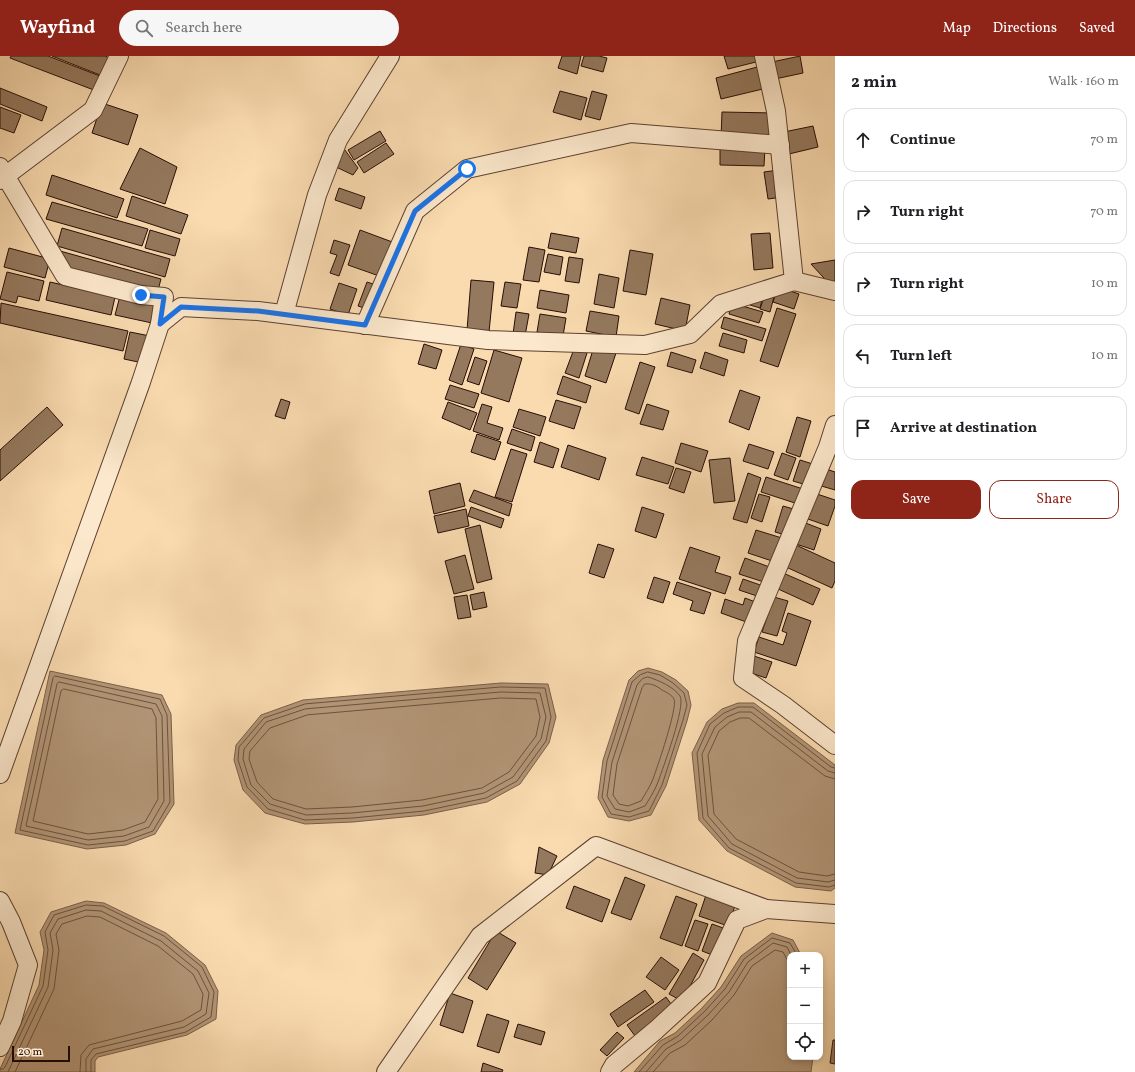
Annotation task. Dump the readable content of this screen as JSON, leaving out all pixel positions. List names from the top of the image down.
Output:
{
  "scale_bar": "20 m",
  "page": {
    "header": "Wayfind",
    "search": "Search here",
    "nav": ["Map", "Directions", "Saved"],
    "heading": ["2 min", "Walk · 160 m"],
    "list": [
      ["Continue", "70 m"],
      ["Turn right", "70 m"],
      ["Turn right", "10 m"],
      ["Turn left", "10 m"],
      "Arrive at destination"
    ],
    "buttons": ["Save", "Share"],
    "map_buttons": ["+", "−"],
    "scale": "20 m"
  }
}
